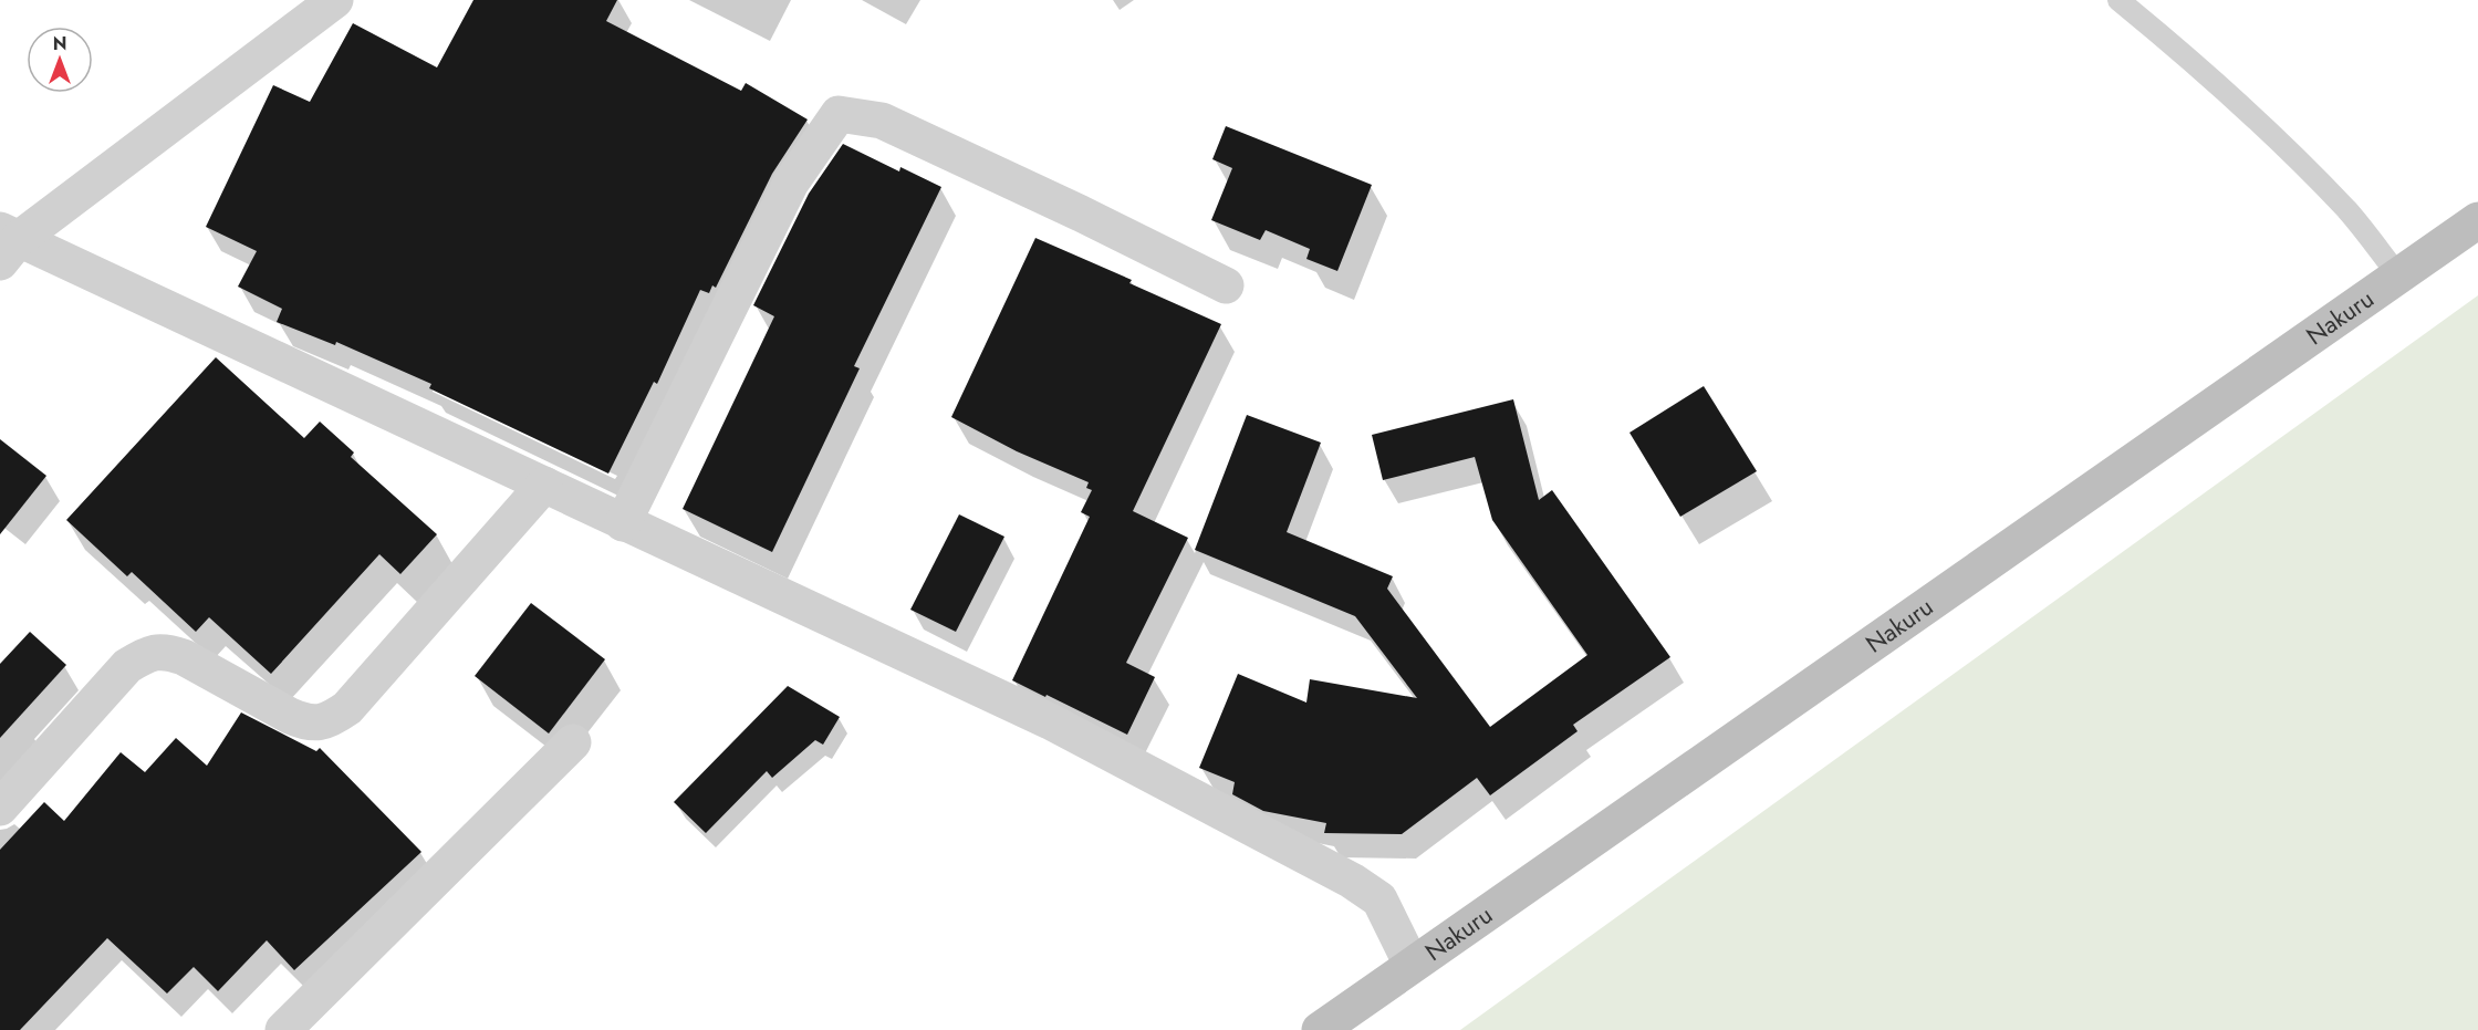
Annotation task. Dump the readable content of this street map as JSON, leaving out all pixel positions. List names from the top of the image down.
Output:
{
  "streets": {
    "main road": ["Nakuru"]
  },
  "north": "top"
}
